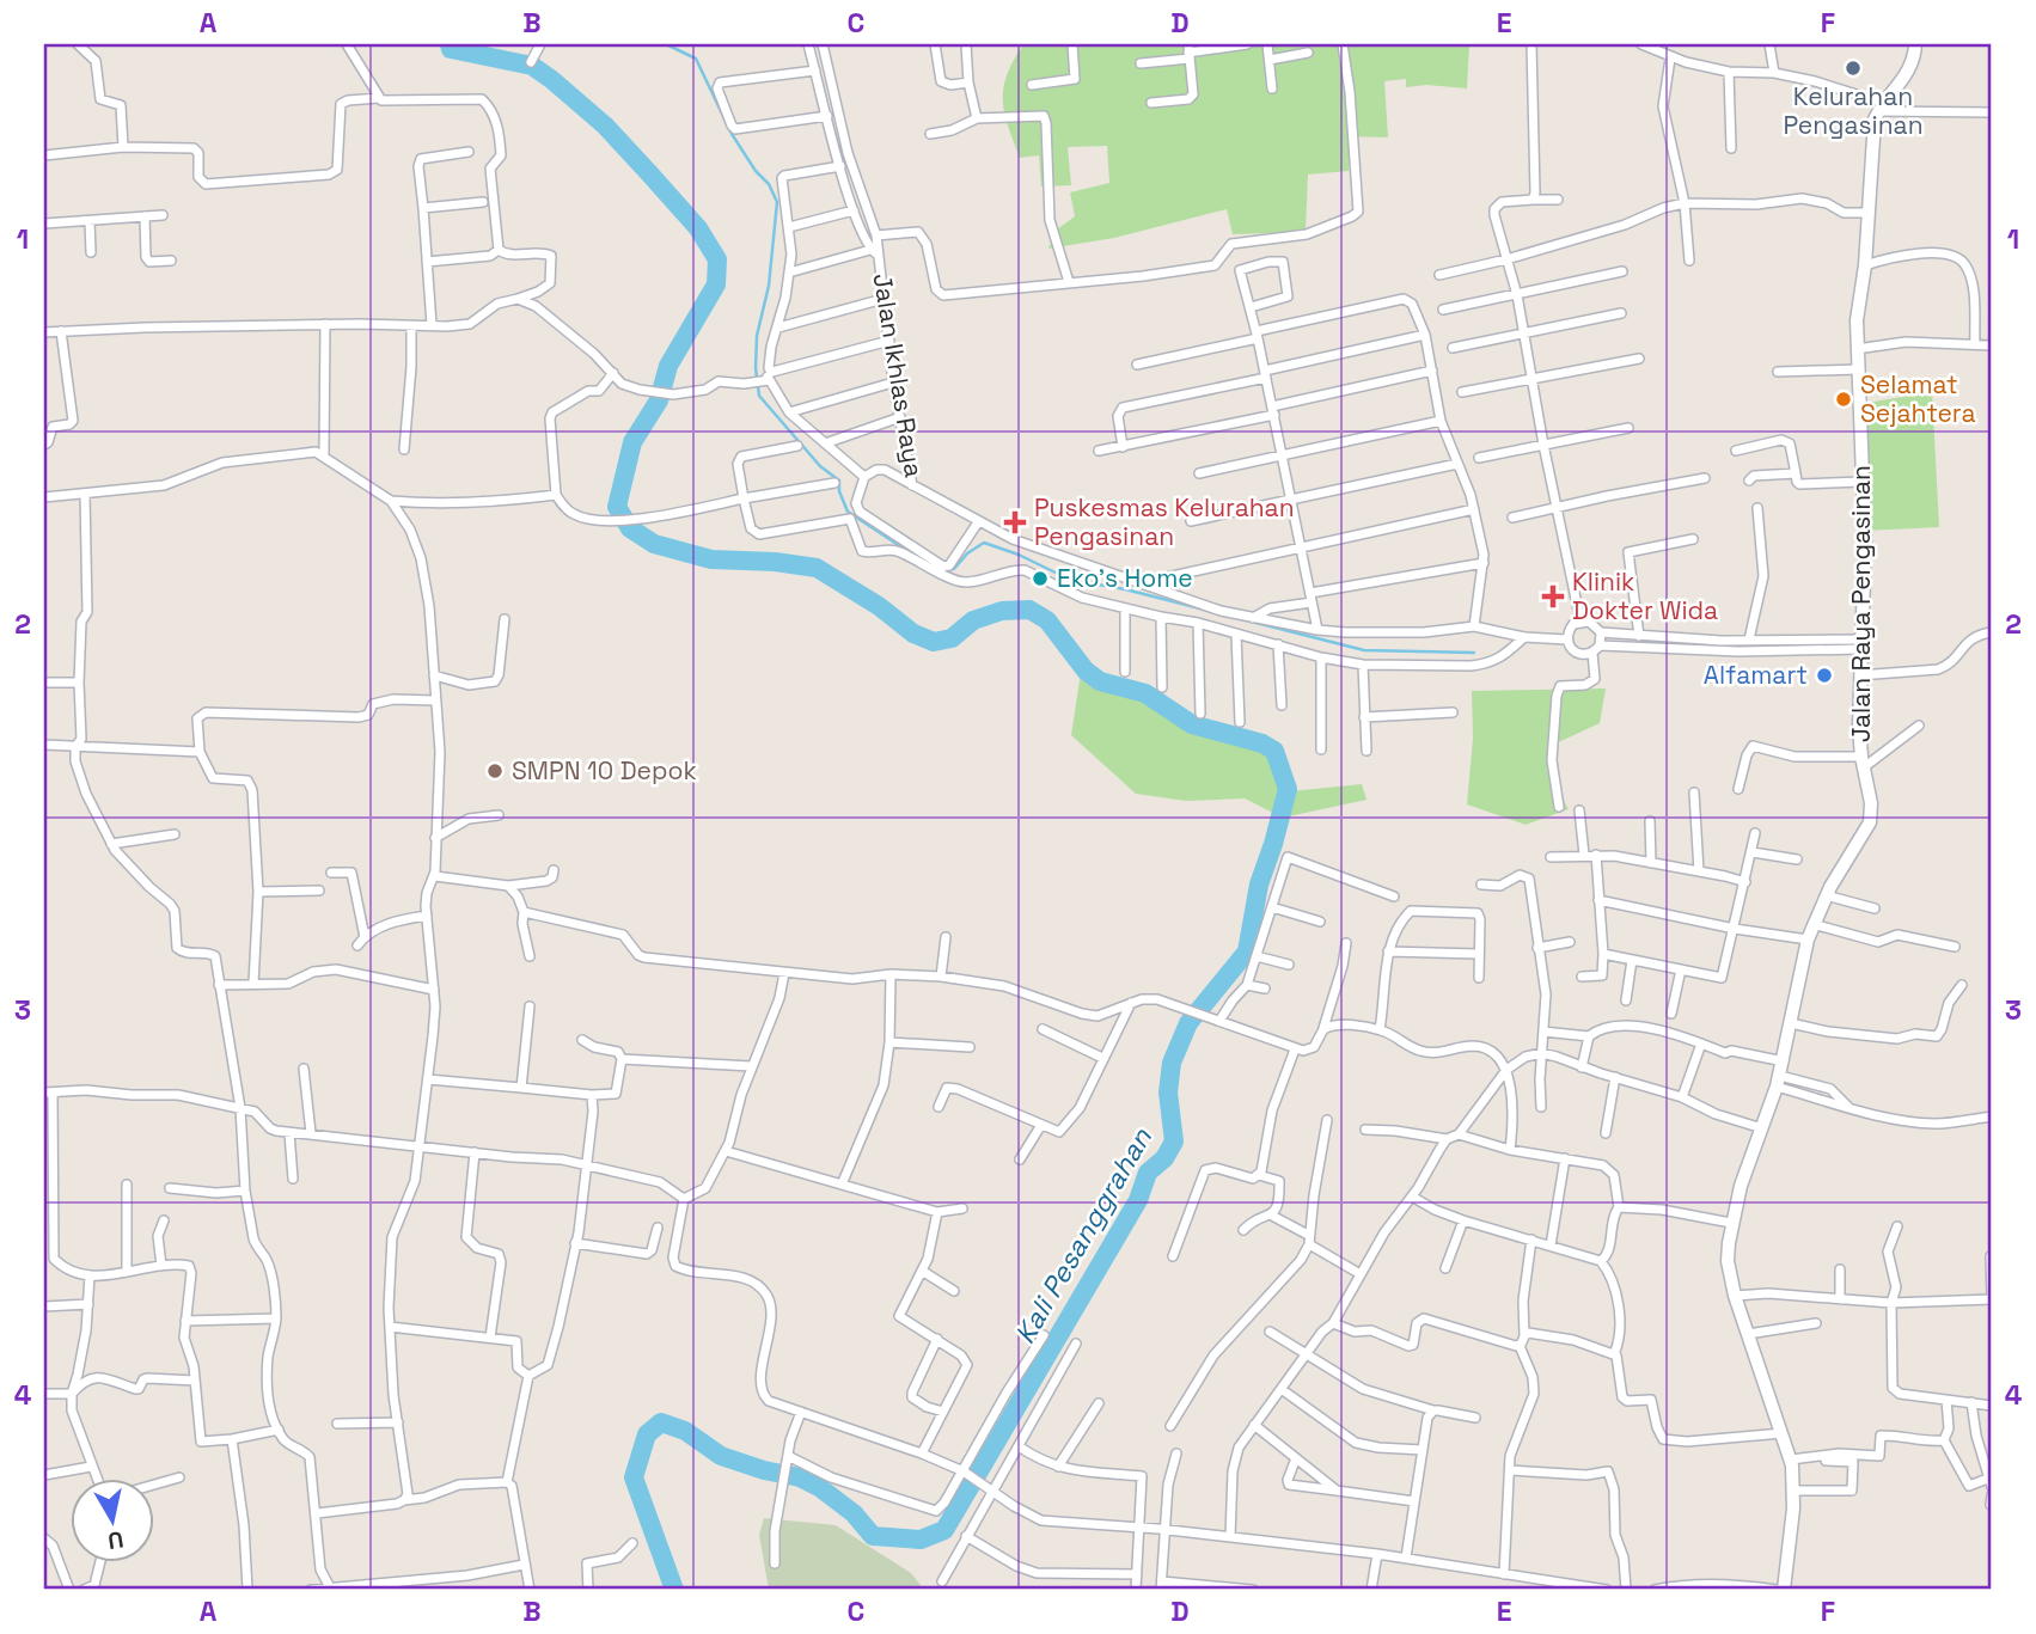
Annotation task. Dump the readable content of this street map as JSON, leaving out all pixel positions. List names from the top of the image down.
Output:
{
  "streets": {
    "main road": ["Jalan Raya Pengasinan"],
    "street": ["Jalan Ikhlas Raya"]
  },
  "crossings": [
    ["Jalan Ikhlas Raya", "Jalan Raya Pengasinan"]
  ],
  "water": ["Kali Pesanggrahan"],
  "places": {
    "other": [
      "Kelurahan Pengasinan",
      "Selamat Sejahtera",
      "Eko's Home",
      "Alfamart",
      "SMPN 10 Depok"
    ],
    "health": ["Puskesmas Kelurahan Pengasinan", "Klinik Dokter Wida"]
  },
  "north": "bottom",
  "grid": {
    "columns": [
      "A",
      "B",
      "C",
      "D",
      "E",
      "F"
    ],
    "rows": [
      "1",
      "2",
      "3",
      "4"
    ]
  }
}
